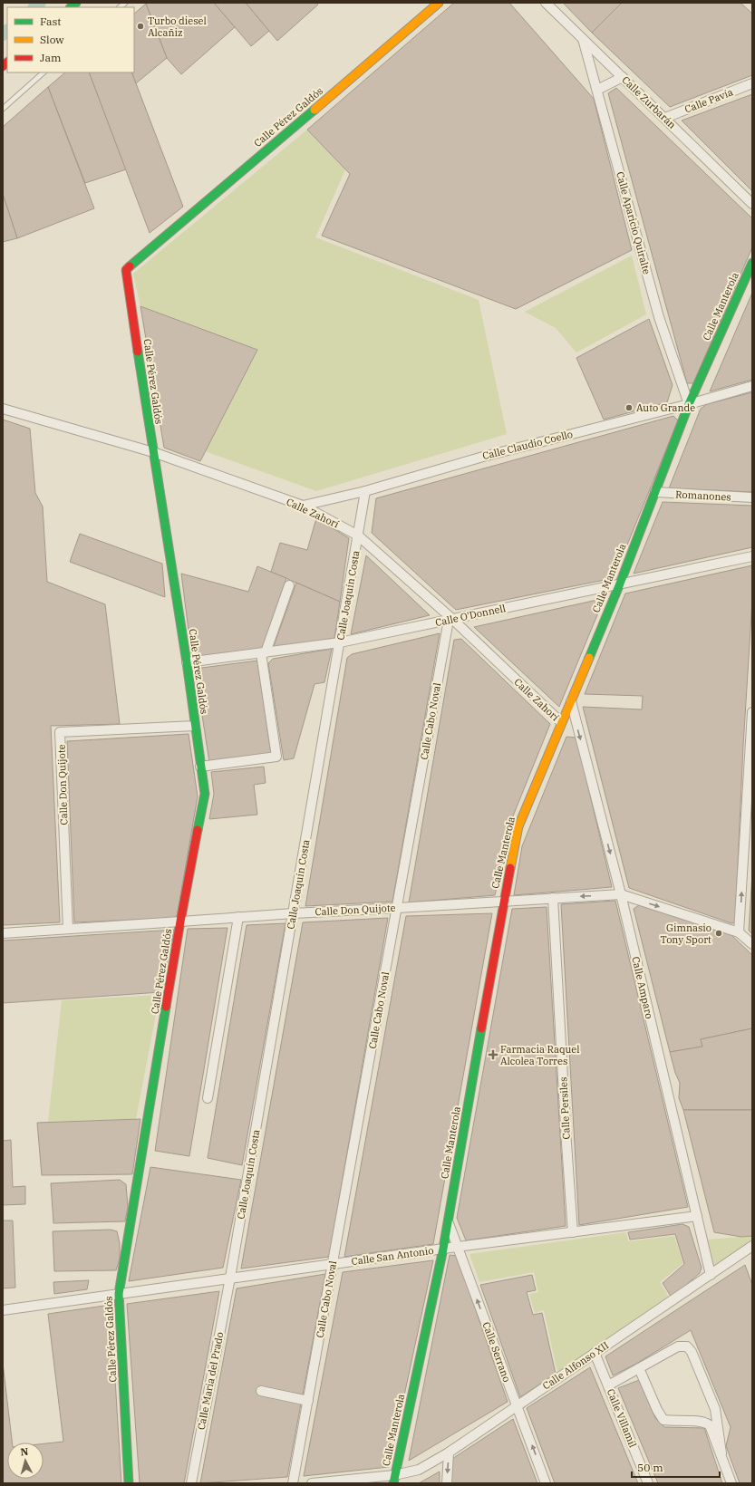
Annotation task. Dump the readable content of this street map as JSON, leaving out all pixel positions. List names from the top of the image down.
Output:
{
  "streets": {
    "main road": ["Calle Pérez Galdós", "Calle Manterola"],
    "street": [
      "Calle Pavía",
      "Calle Zurbarán",
      "Calle Aparicio Quiralte",
      "Calle Claudio Coello",
      "Romanones",
      "Calle Zahorí",
      "Calle Joaquín Costa",
      "Calle O'Donnell",
      "Calle Cabo Noval",
      "Calle Don Quijote",
      "Calle Amparo",
      "Calle Persiles",
      "Calle San Antonio",
      "Calle Serrano",
      "Calle Alfonso XII",
      "Calle Maria del Prado",
      "Calle Villamil"
    ]
  },
  "crossings": [
    ["Calle Pavía", "Calle Zurbarán"],
    ["Calle Zurbarán", "Calle Aparicio Quiralte"],
    ["Calle Pérez Galdós", "Calle Zahorí"],
    ["Calle Pérez Galdós", "Calle O'Donnell"],
    ["Calle Pérez Galdós", "Calle Don Quijote"],
    ["Calle Pérez Galdós", "Calle San Antonio"],
    ["Calle Aparicio Quiralte", "Calle Manterola"],
    ["Calle Aparicio Quiralte", "Calle Claudio Coello"],
    ["Calle Manterola", "Calle Claudio Coello"],
    ["Calle Manterola", "Romanones"],
    ["Calle Manterola", "Calle Zahorí"],
    ["Calle Manterola", "Calle O'Donnell"],
    ["Calle Manterola", "Calle Don Quijote"],
    ["Calle Manterola", "Calle Amparo"],
    ["Calle Manterola", "Calle San Antonio"],
    ["Calle Manterola", "Calle Serrano"],
    ["Calle Manterola", "Calle Alfonso XII"],
    ["Calle Claudio Coello", "Calle Zahorí"],
    ["Calle Claudio Coello", "Calle Joaquín Costa"],
    ["Calle Zahorí", "Calle Joaquín Costa"],
    ["Calle Zahorí", "Calle O'Donnell"],
    ["Calle Zahorí", "Calle Cabo Noval"],
    ["Calle Joaquín Costa", "Calle O'Donnell"],
    ["Calle Joaquín Costa", "Calle Don Quijote"],
    ["Calle Joaquín Costa", "Calle San Antonio"],
    ["Calle Joaquín Costa", "Calle Maria del Prado"],
    ["Calle O'Donnell", "Calle Cabo Noval"],
    ["Calle Cabo Noval", "Calle Don Quijote"],
    ["Calle Cabo Noval", "Calle San Antonio"],
    ["Calle Don Quijote", "Calle Amparo"],
    ["Calle Don Quijote", "Calle Persiles"],
    ["Calle Amparo", "Calle San Antonio"],
    ["Calle Amparo", "Calle Alfonso XII"],
    ["Calle Persiles", "Calle San Antonio"],
    ["Calle San Antonio", "Calle Serrano"],
    ["Calle San Antonio", "Calle Maria del Prado"],
    ["Calle Serrano", "Calle Alfonso XII"],
    ["Calle Alfonso XII", "Calle Villamil"]
  ],
  "one_way": ["Calle Serrano"],
  "places": {
    "other": ["Turbo diesel Alcañiz", "Auto Grande", "Gimnasio Tony Sport"],
    "health": ["Farmacia Raquel Alcolea Torres"]
  },
  "legend": ["Fast", "Slow", "Jam"],
  "scale_bar": "50 m",
  "north": "top"
}
